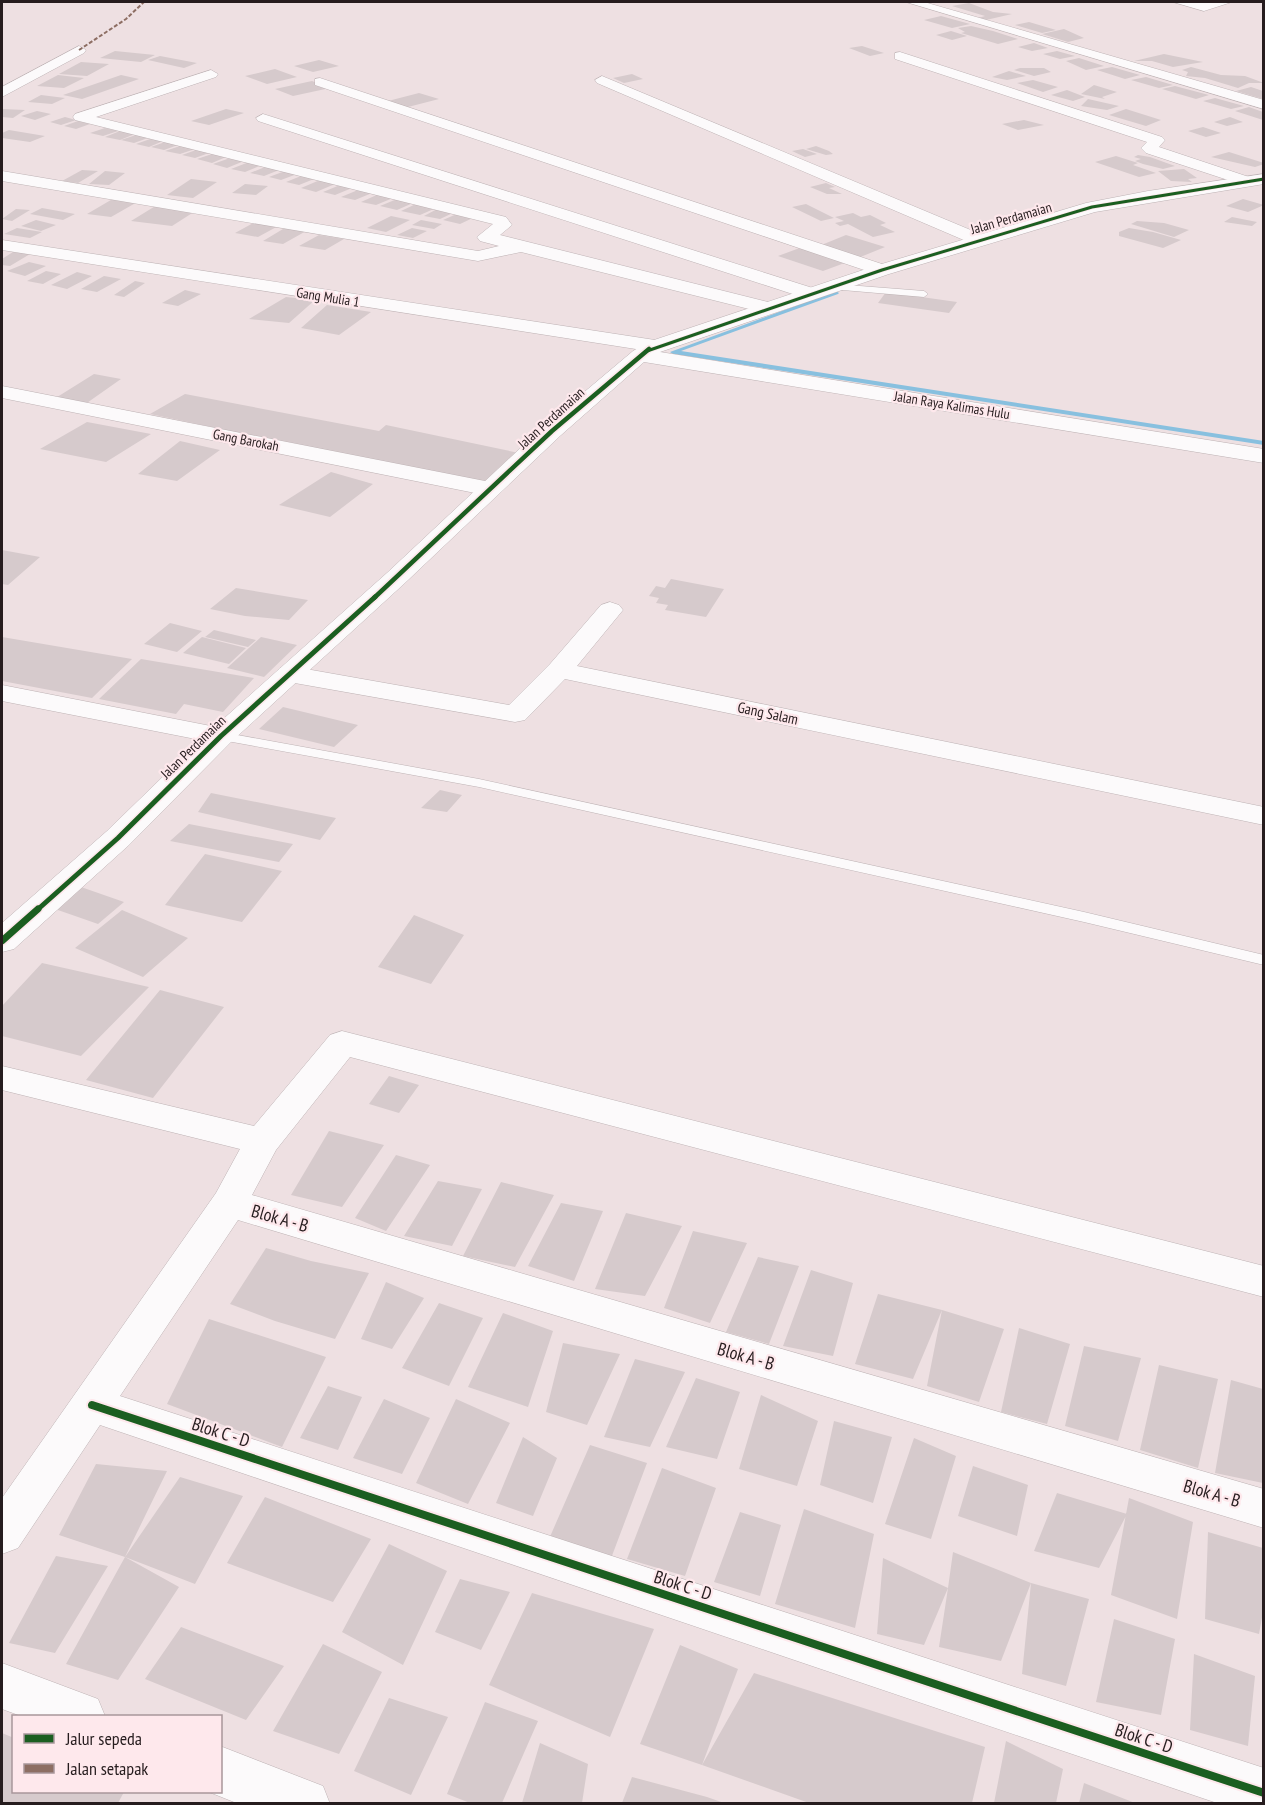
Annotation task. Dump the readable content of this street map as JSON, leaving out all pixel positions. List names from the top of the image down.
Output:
{
  "streets": {
    "street": [
      "Jalan Perdamaian",
      "Gang Mulia 1",
      "Jalan Raya Kalimas Hulu",
      "Gang Barokah",
      "Gang Salam",
      "Blok A - B",
      "Blok C - D"
    ]
  },
  "crossings": [
    ["Jalan Perdamaian", "Gang Mulia 1"],
    ["Jalan Perdamaian", "Jalan Raya Kalimas Hulu"],
    ["Jalan Perdamaian", "Gang Barokah"],
    ["Gang Mulia 1", "Jalan Raya Kalimas Hulu"]
  ],
  "legend": ["Jalur sepeda", "Jalan setapak"]
}
